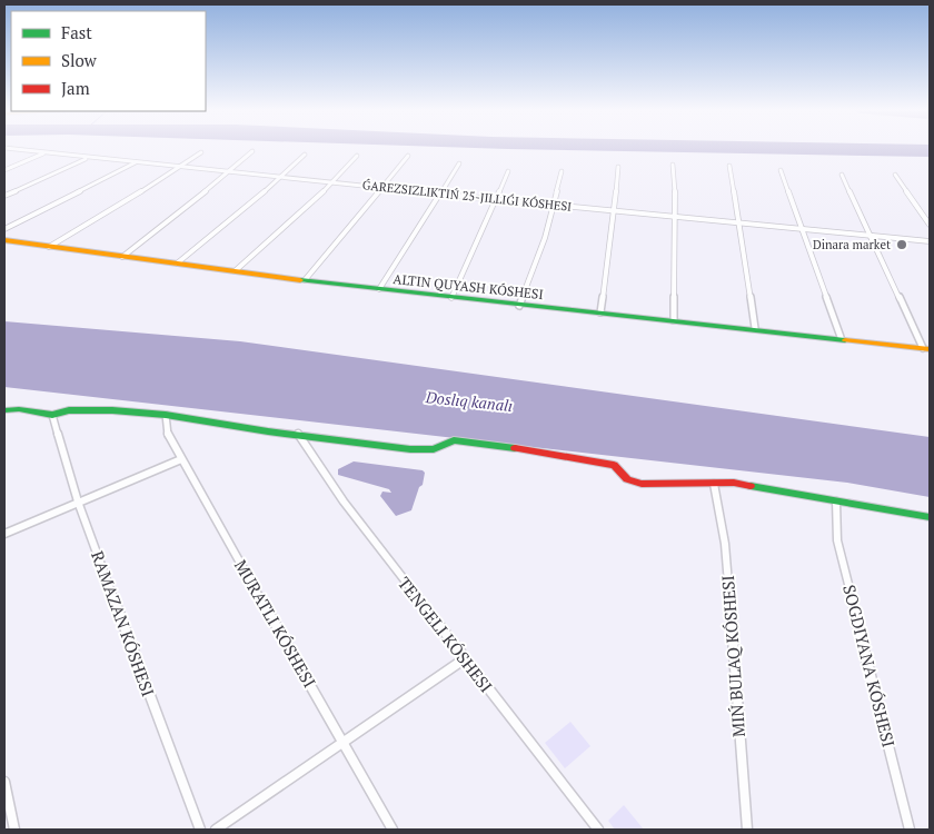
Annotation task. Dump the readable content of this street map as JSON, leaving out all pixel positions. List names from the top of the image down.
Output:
{
  "streets": {
    "street": ["RAMAZAN KÓSHESI", "TENGELI KÓSHESI", "SOGDIYANA KÓSHESI"]
  },
  "water": ["Doslıq kanalı"],
  "places": ["Dinara market"],
  "legend": ["Fast", "Slow", "Jam"]
}
